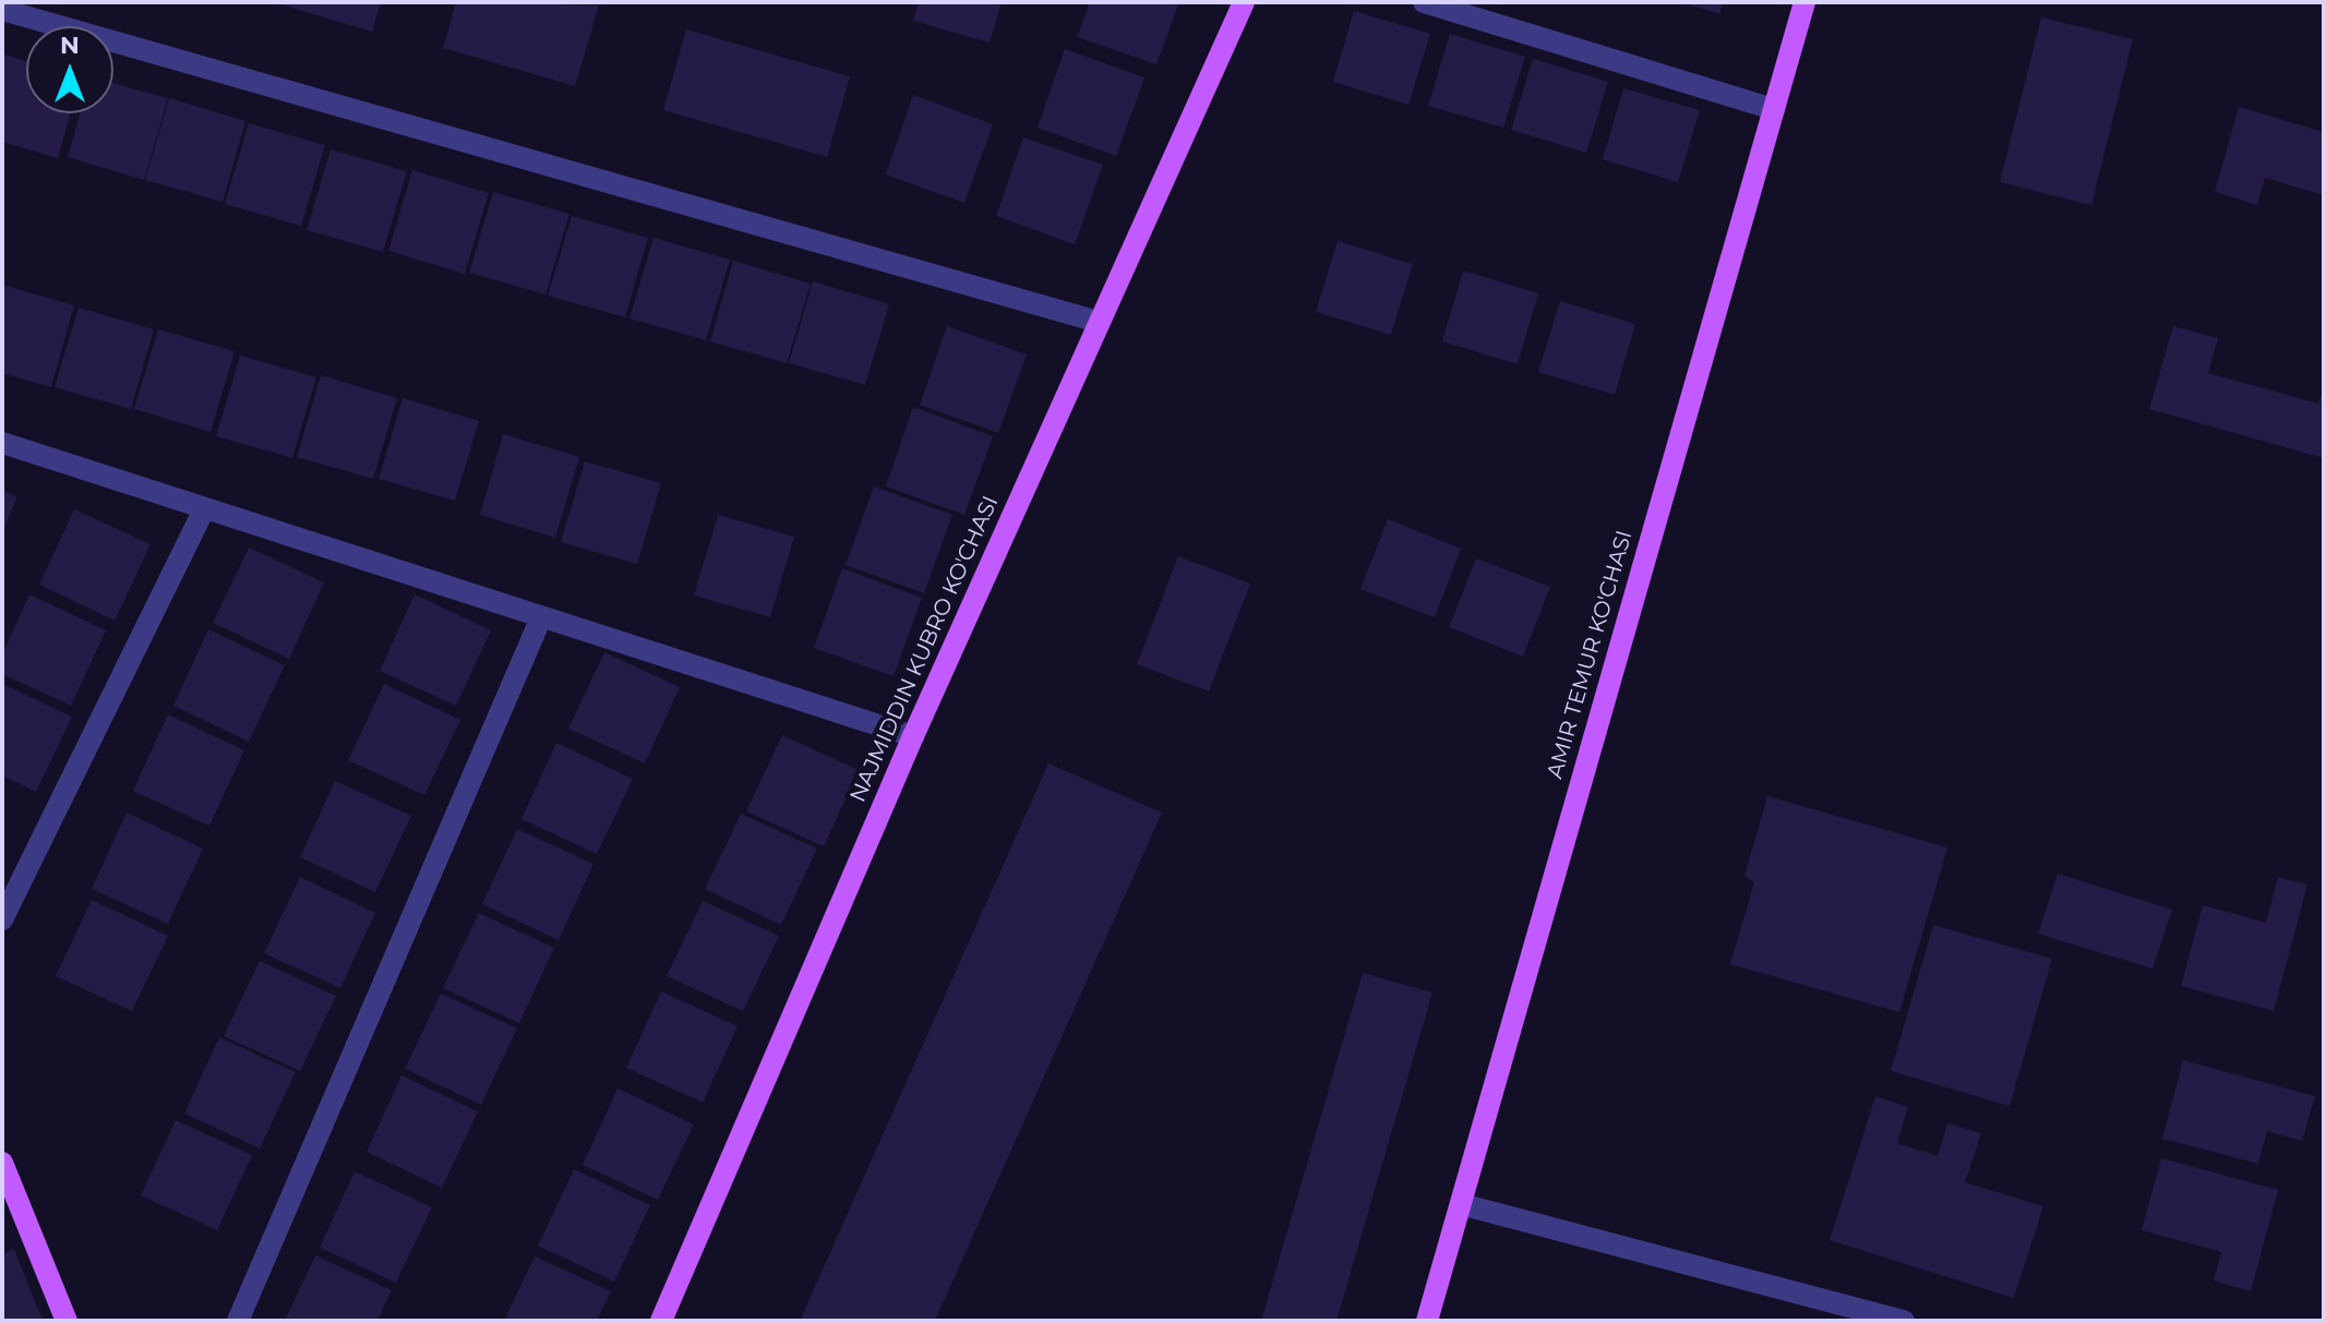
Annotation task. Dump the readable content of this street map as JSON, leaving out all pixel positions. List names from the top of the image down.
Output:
{
  "streets": {
    "main road": ["NAJMIDDIN KUBRO KO'CHASI", "AMIR TEMUR KO'CHASI"]
  },
  "north": "top"
}
